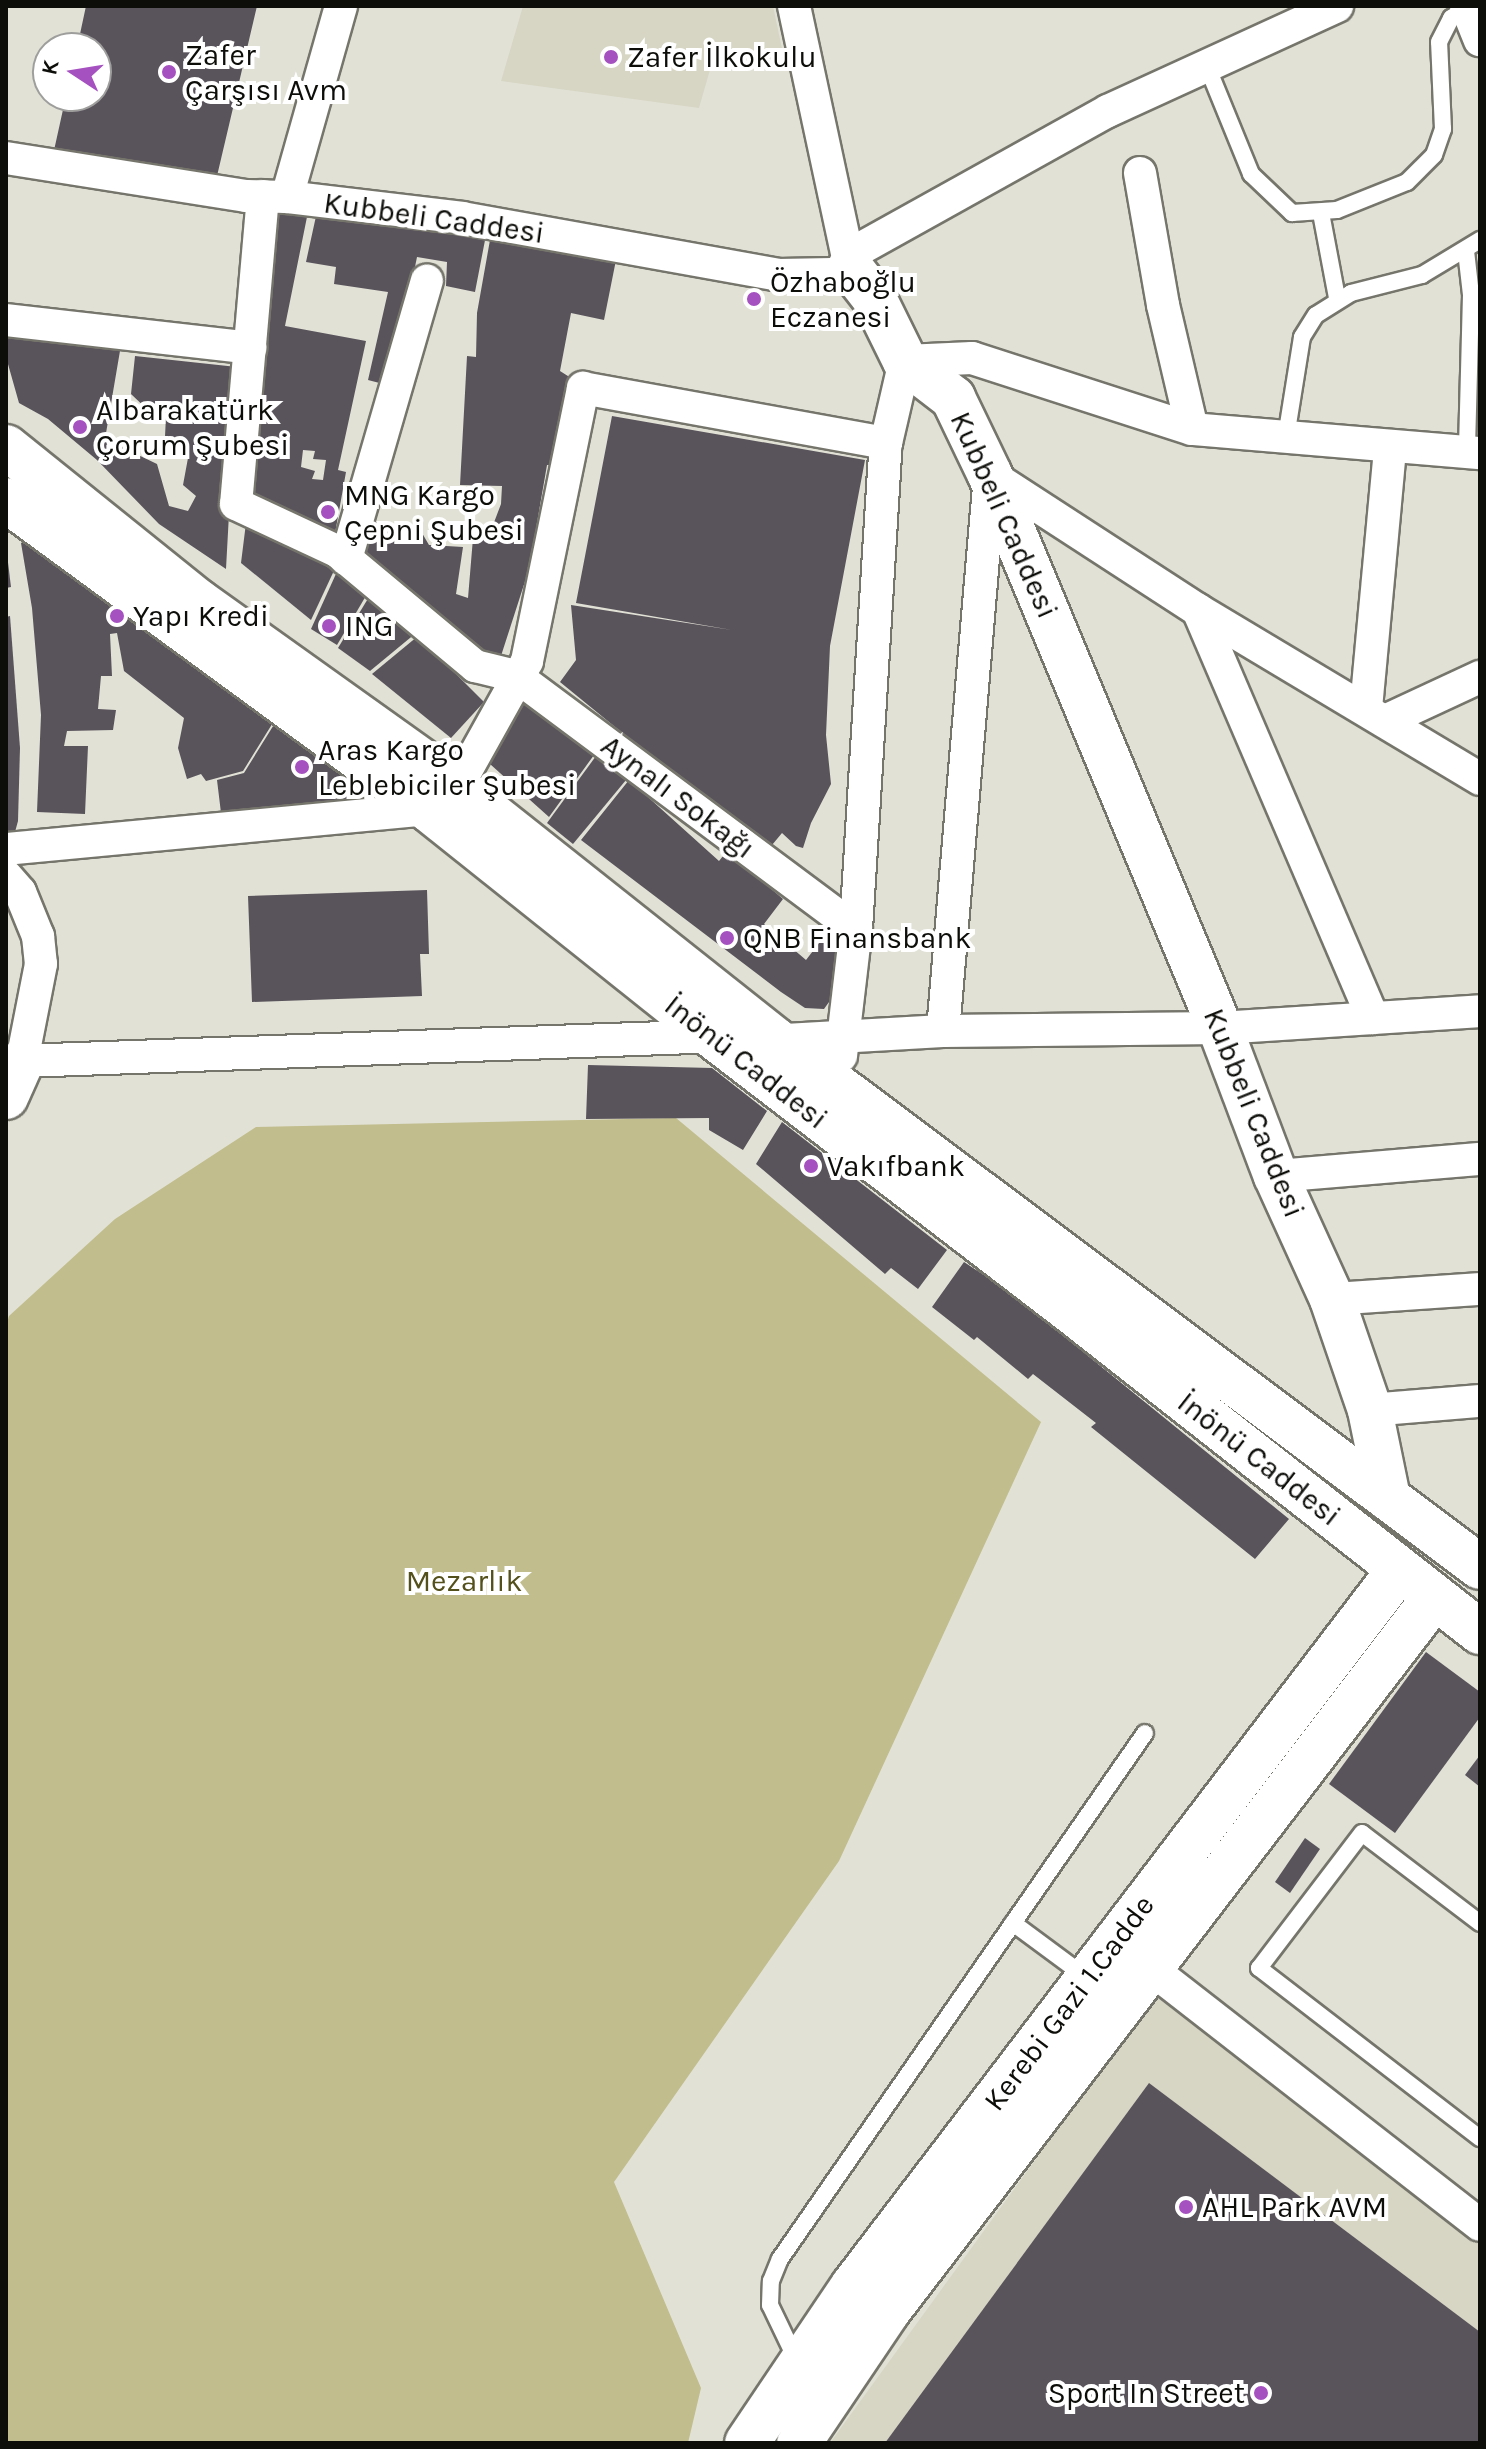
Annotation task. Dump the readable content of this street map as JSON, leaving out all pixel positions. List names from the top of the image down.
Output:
{
  "streets": {
    "street": [
      "Kubbeli Caddesi",
      "Aynalı Sokağı",
      "İnönü Caddesi",
      "Kerebi Gazi 1.Cadde"
    ]
  },
  "crossings": [
    ["Kubbeli Caddesi", "Aynalı Sokağı"],
    ["Kubbeli Caddesi", "İnönü Caddesi"],
    ["İnönü Caddesi", "Kerebi Gazi 1.Cadde"]
  ],
  "parks": ["Mezarlık"],
  "places": [
    "Zafer İlkokulu",
    "Zafer Çarşısı Avm",
    "Özhaboğlu Eczanesi",
    "Albarakatürk Çorum Şubesi",
    "MNG Kargo Çepni Şubesi",
    "Yapı Kredi",
    "ING",
    "Aras Kargo Leblebiciler Şubesi",
    "QNB Finansbank",
    "Vakıfbank",
    "AHL Park AVM",
    "Sport In Street"
  ],
  "north": "left"
}
